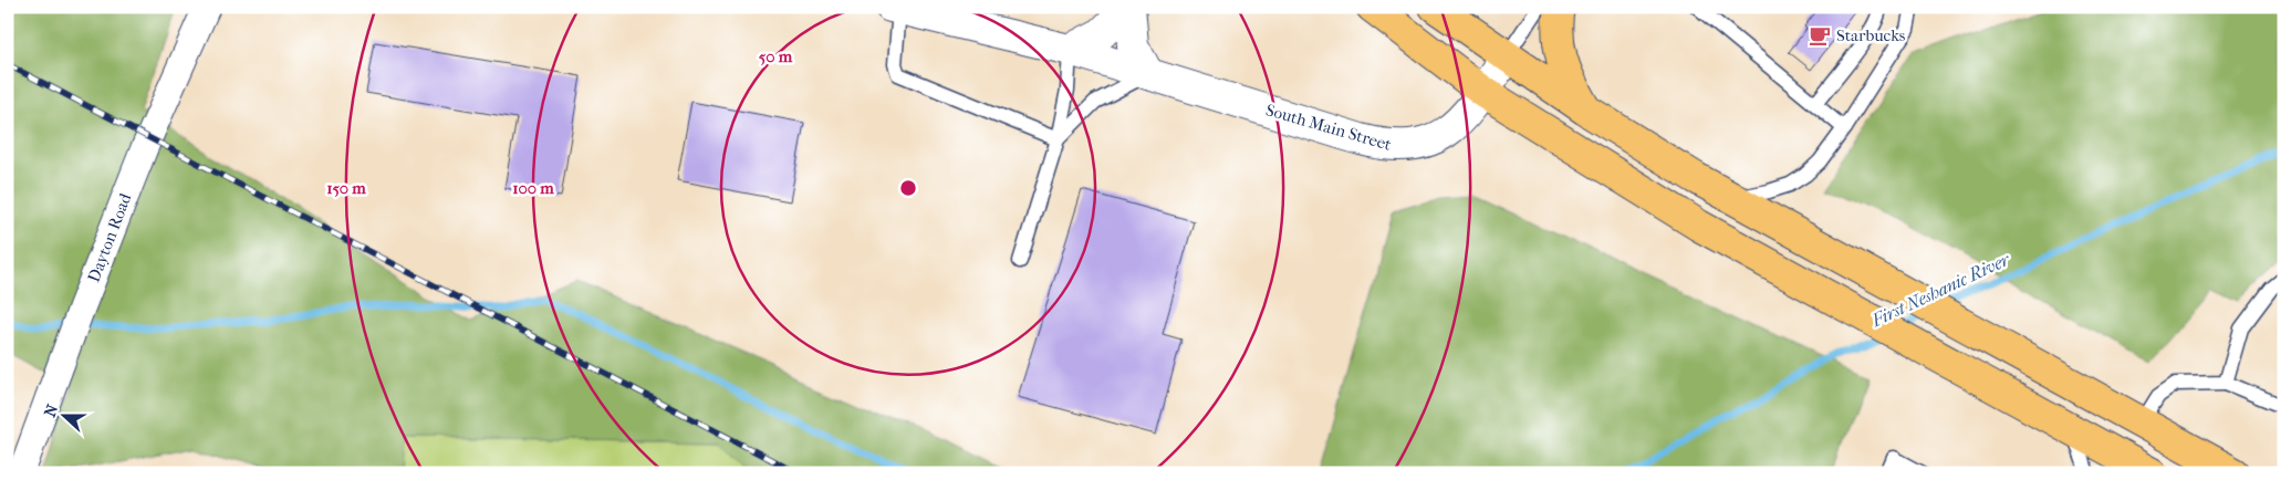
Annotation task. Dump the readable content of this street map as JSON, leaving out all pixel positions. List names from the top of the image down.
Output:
{
  "streets": {
    "street": ["South Main Street", "Dayton Road"]
  },
  "water": ["First Neshanic River"],
  "places": {
    "cafe": ["Starbucks"]
  },
  "north": "left",
  "rings": ["50 m", "100 m", "150 m"]
}
